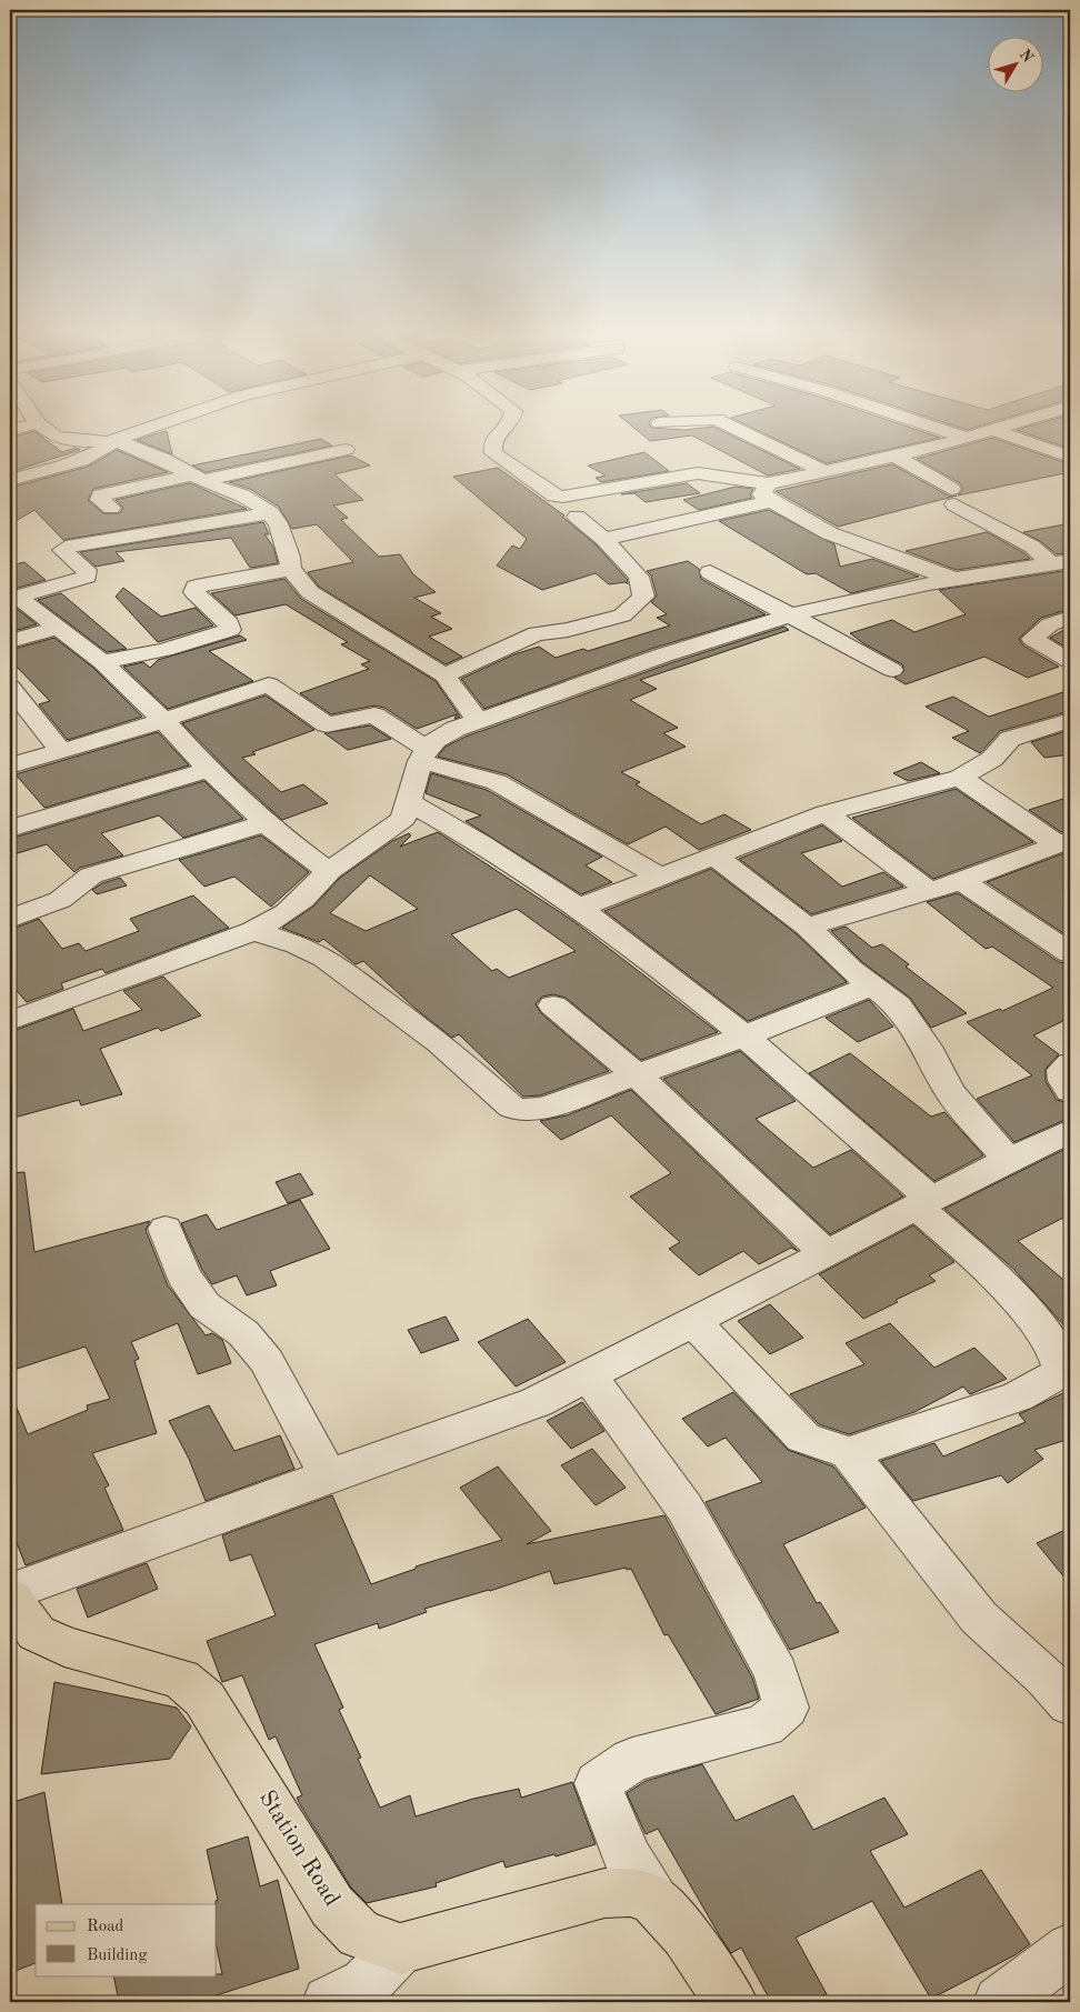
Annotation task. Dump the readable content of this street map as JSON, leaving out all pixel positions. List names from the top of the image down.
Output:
{
  "streets": {
    "main road": ["Station Road"]
  },
  "legend": ["Road", "Building"],
  "north": "top right"
}
